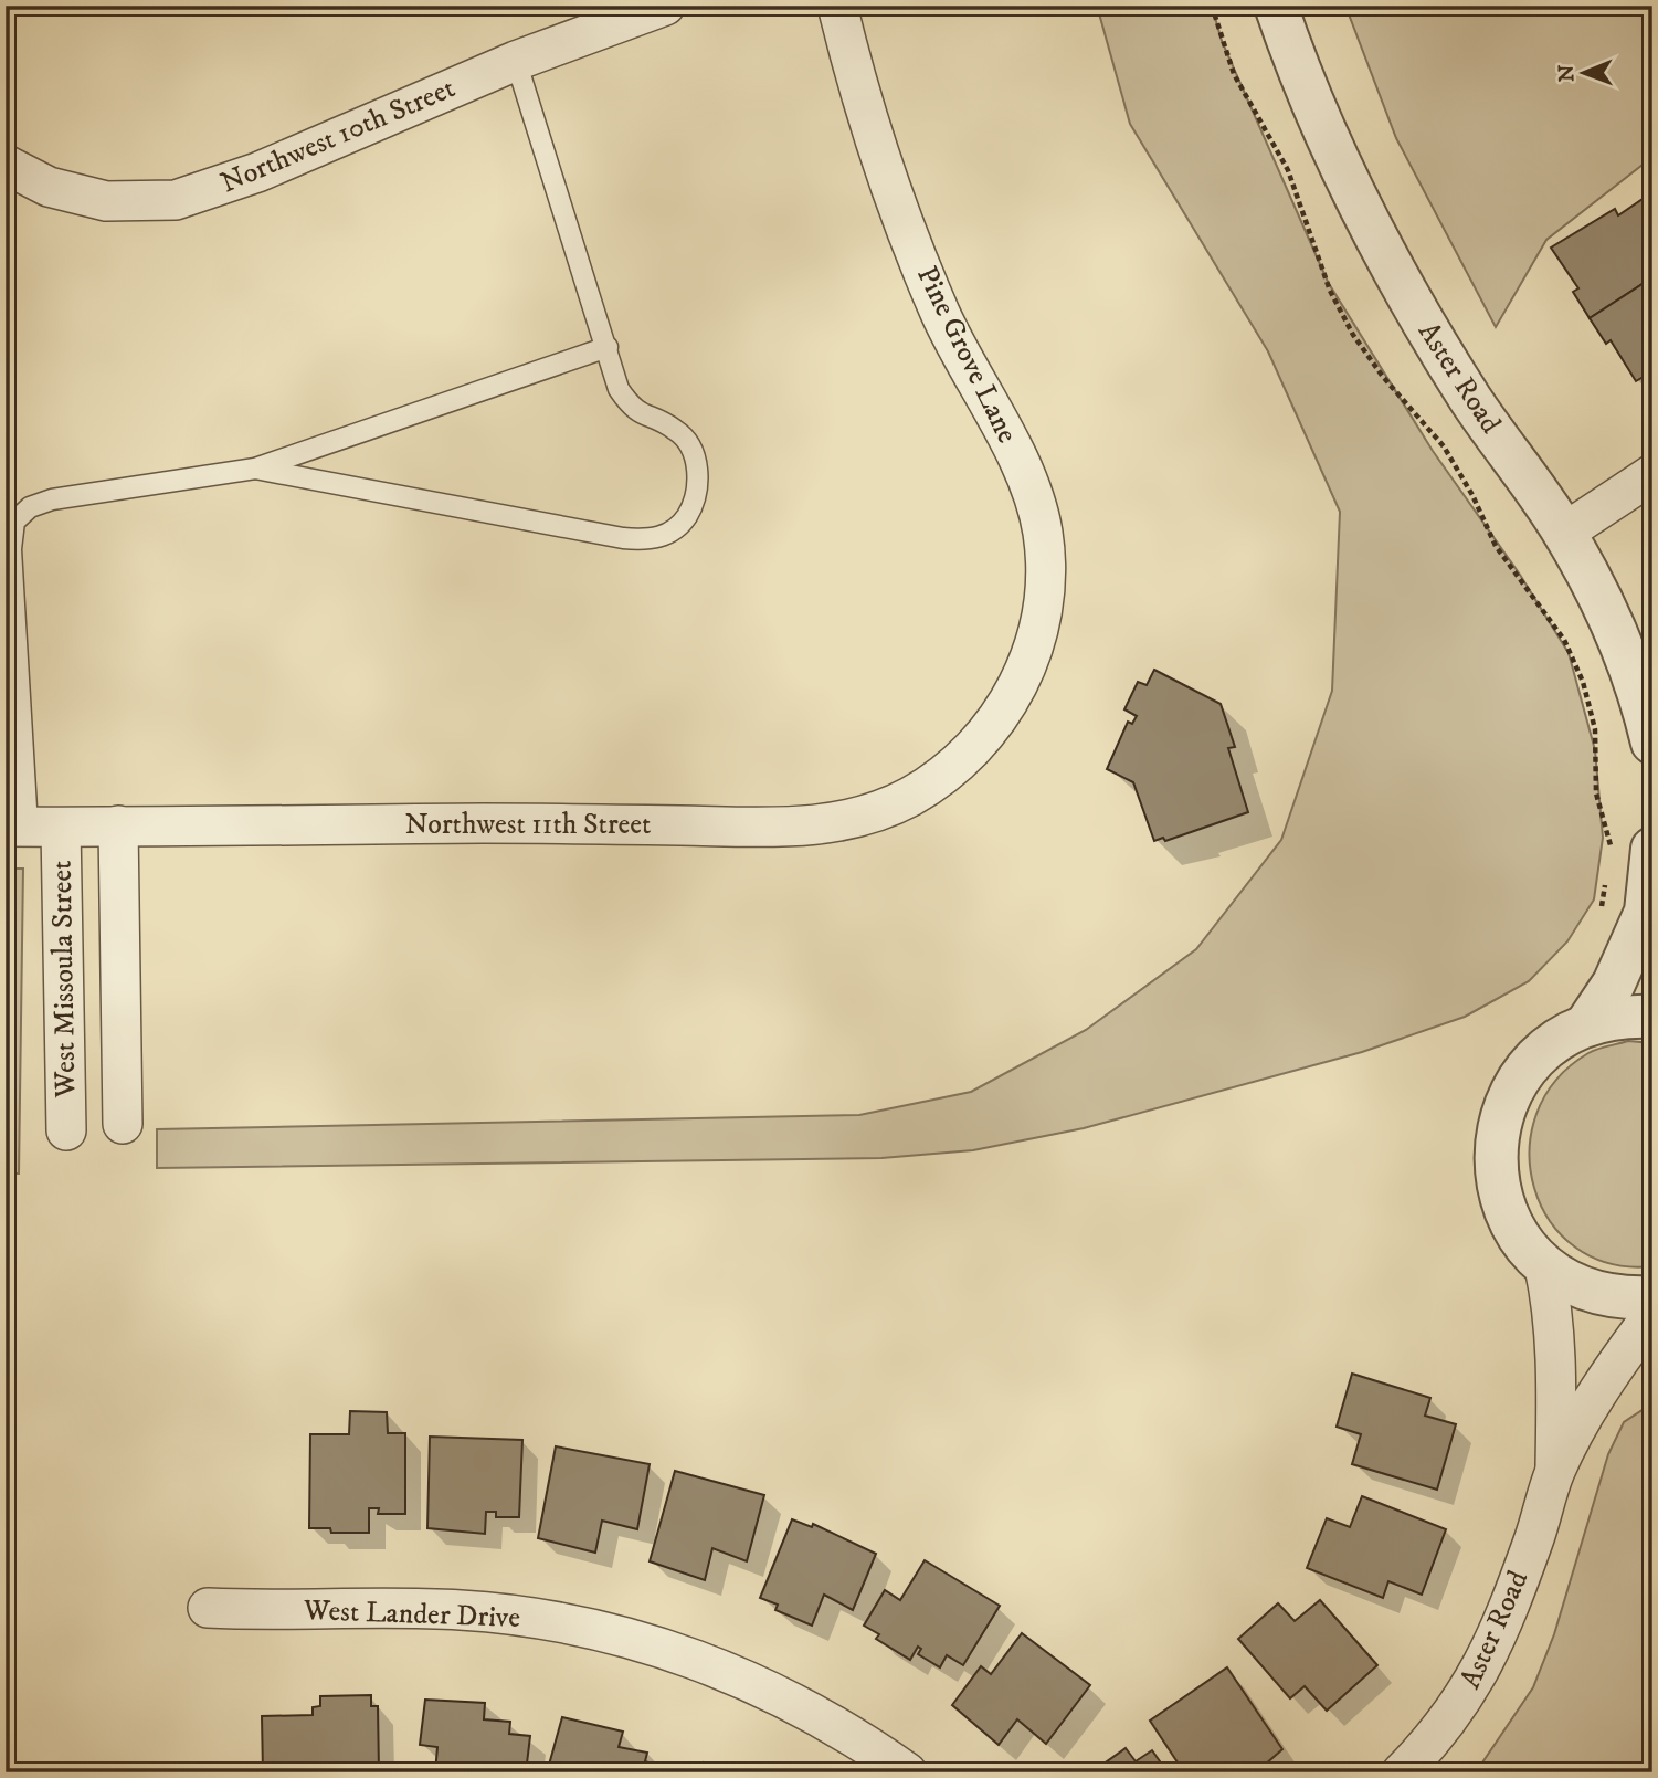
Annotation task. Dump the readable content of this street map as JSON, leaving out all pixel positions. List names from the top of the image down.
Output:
{
  "streets": {
    "street": [
      "Northwest 10th Street",
      "Pine Grove Lane",
      "Aster Road",
      "Northwest 11th Street",
      "West Missoula Street",
      "West Lander Drive"
    ]
  },
  "crossings": [
    ["Pine Grove Lane", "Northwest 11th Street"],
    ["Northwest 11th Street", "West Missoula Street"]
  ],
  "north": "left"
}
